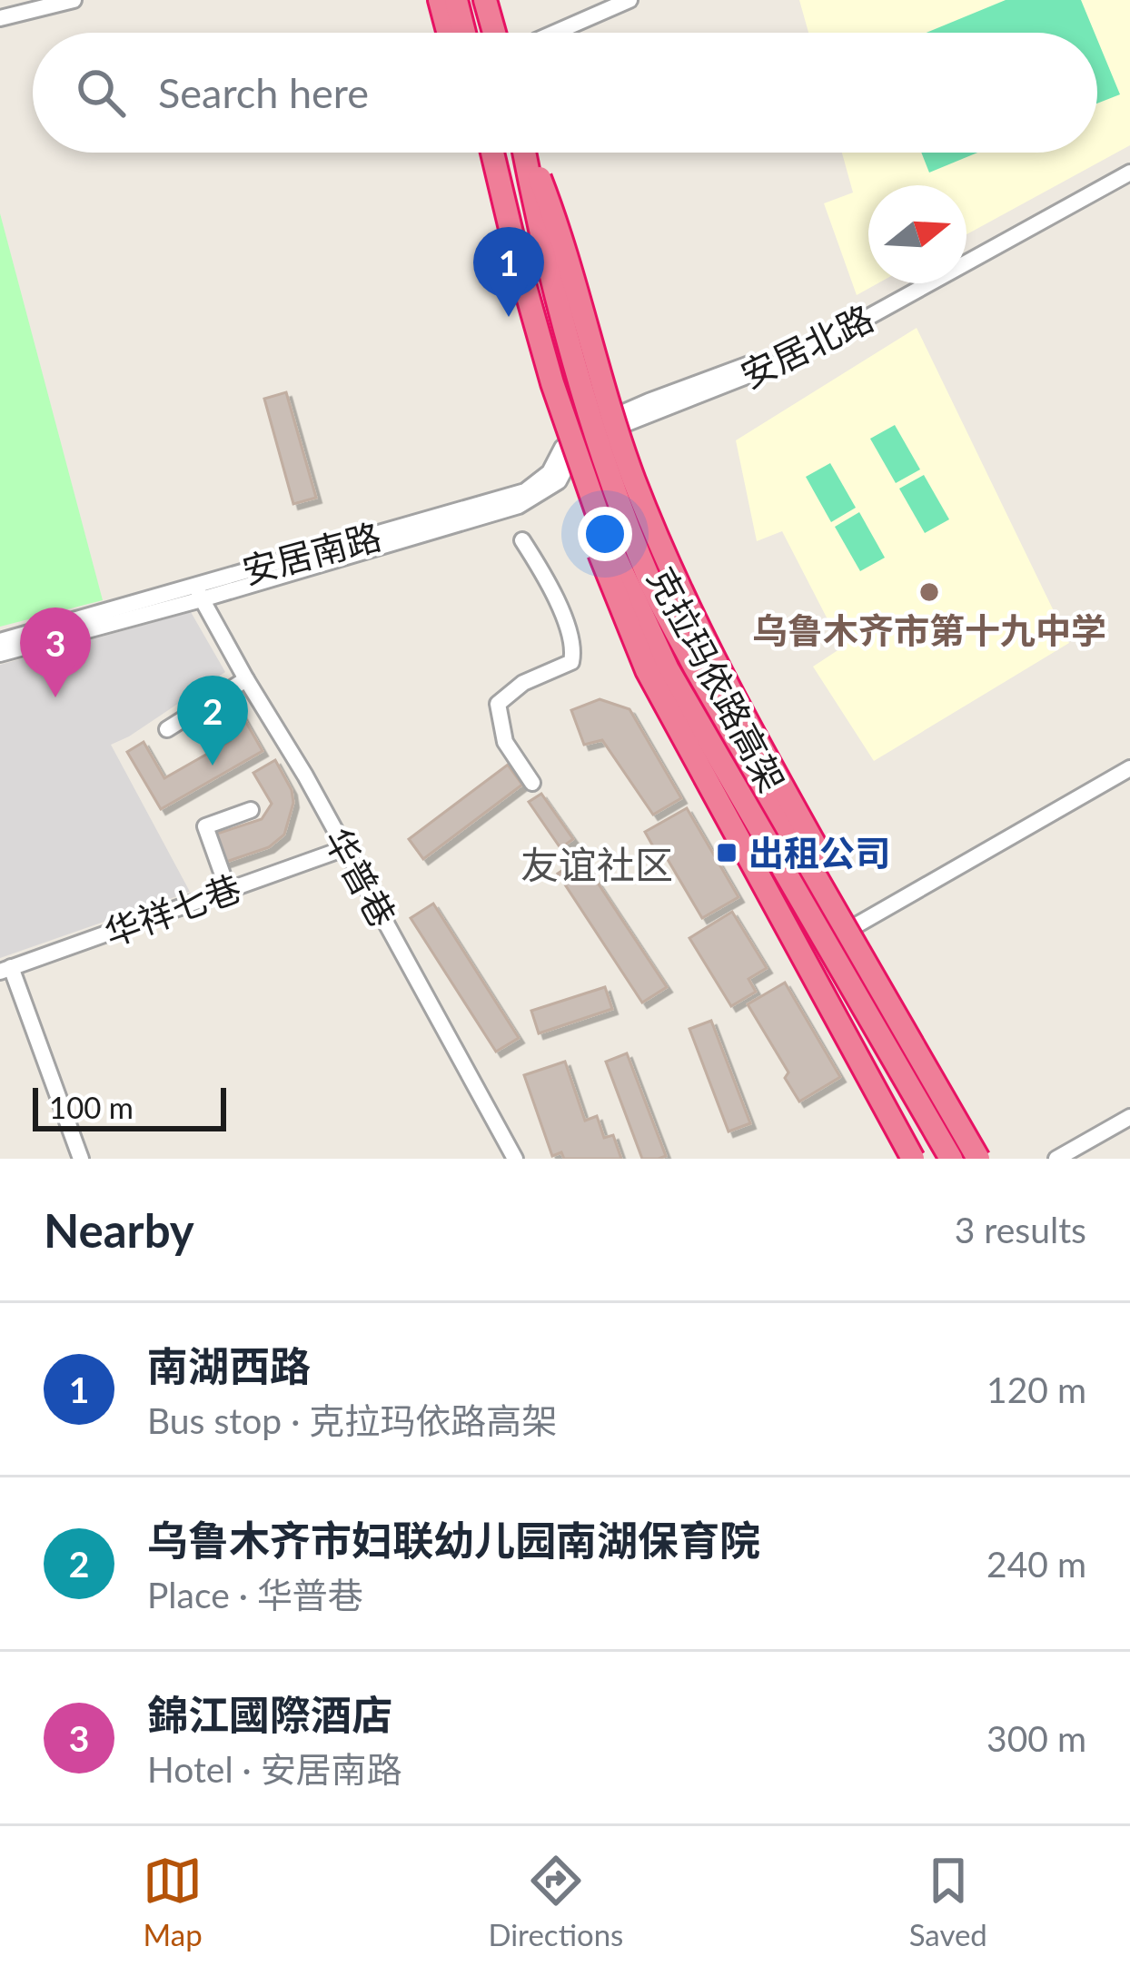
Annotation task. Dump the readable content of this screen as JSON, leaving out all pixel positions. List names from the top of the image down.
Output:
{
  "streets": {
    "highway": ["克拉玛依路高架"],
    "street": [
      "安居北路",
      "安居南路",
      "华普巷",
      "华祥七巷"
    ]
  },
  "crossings": [
    ["安居北路", "安居南路"],
    ["安居南路", "华普巷"],
    ["华普巷", "华祥七巷"]
  ],
  "districts": ["友谊社区"],
  "places": {
    "other": ["乌鲁木齐市第十九中学"],
    "transit": ["出租公司"]
  },
  "scale_bar": "100 m",
  "north": "right",
  "page": {
    "search": "Search here",
    "pins": ["1", "3", "2"],
    "scale": "100 m",
    "heading": ["Nearby", "3 results"],
    "list": [
      {
        "mark": "1",
        "name": "南湖西路",
        "note": "Bus stop · 克拉玛依路高架",
        "value": "120 m"
      },
      {
        "mark": "2",
        "name": "乌鲁木齐市妇联幼儿园南湖保育院",
        "note": "Place · 华普巷",
        "value": "240 m"
      },
      {
        "mark": "3",
        "name": "錦江國際酒店",
        "note": "Hotel · 安居南路",
        "value": "300 m"
      }
    ],
    "nav": ["Map", "Directions", "Saved"]
  }
}
